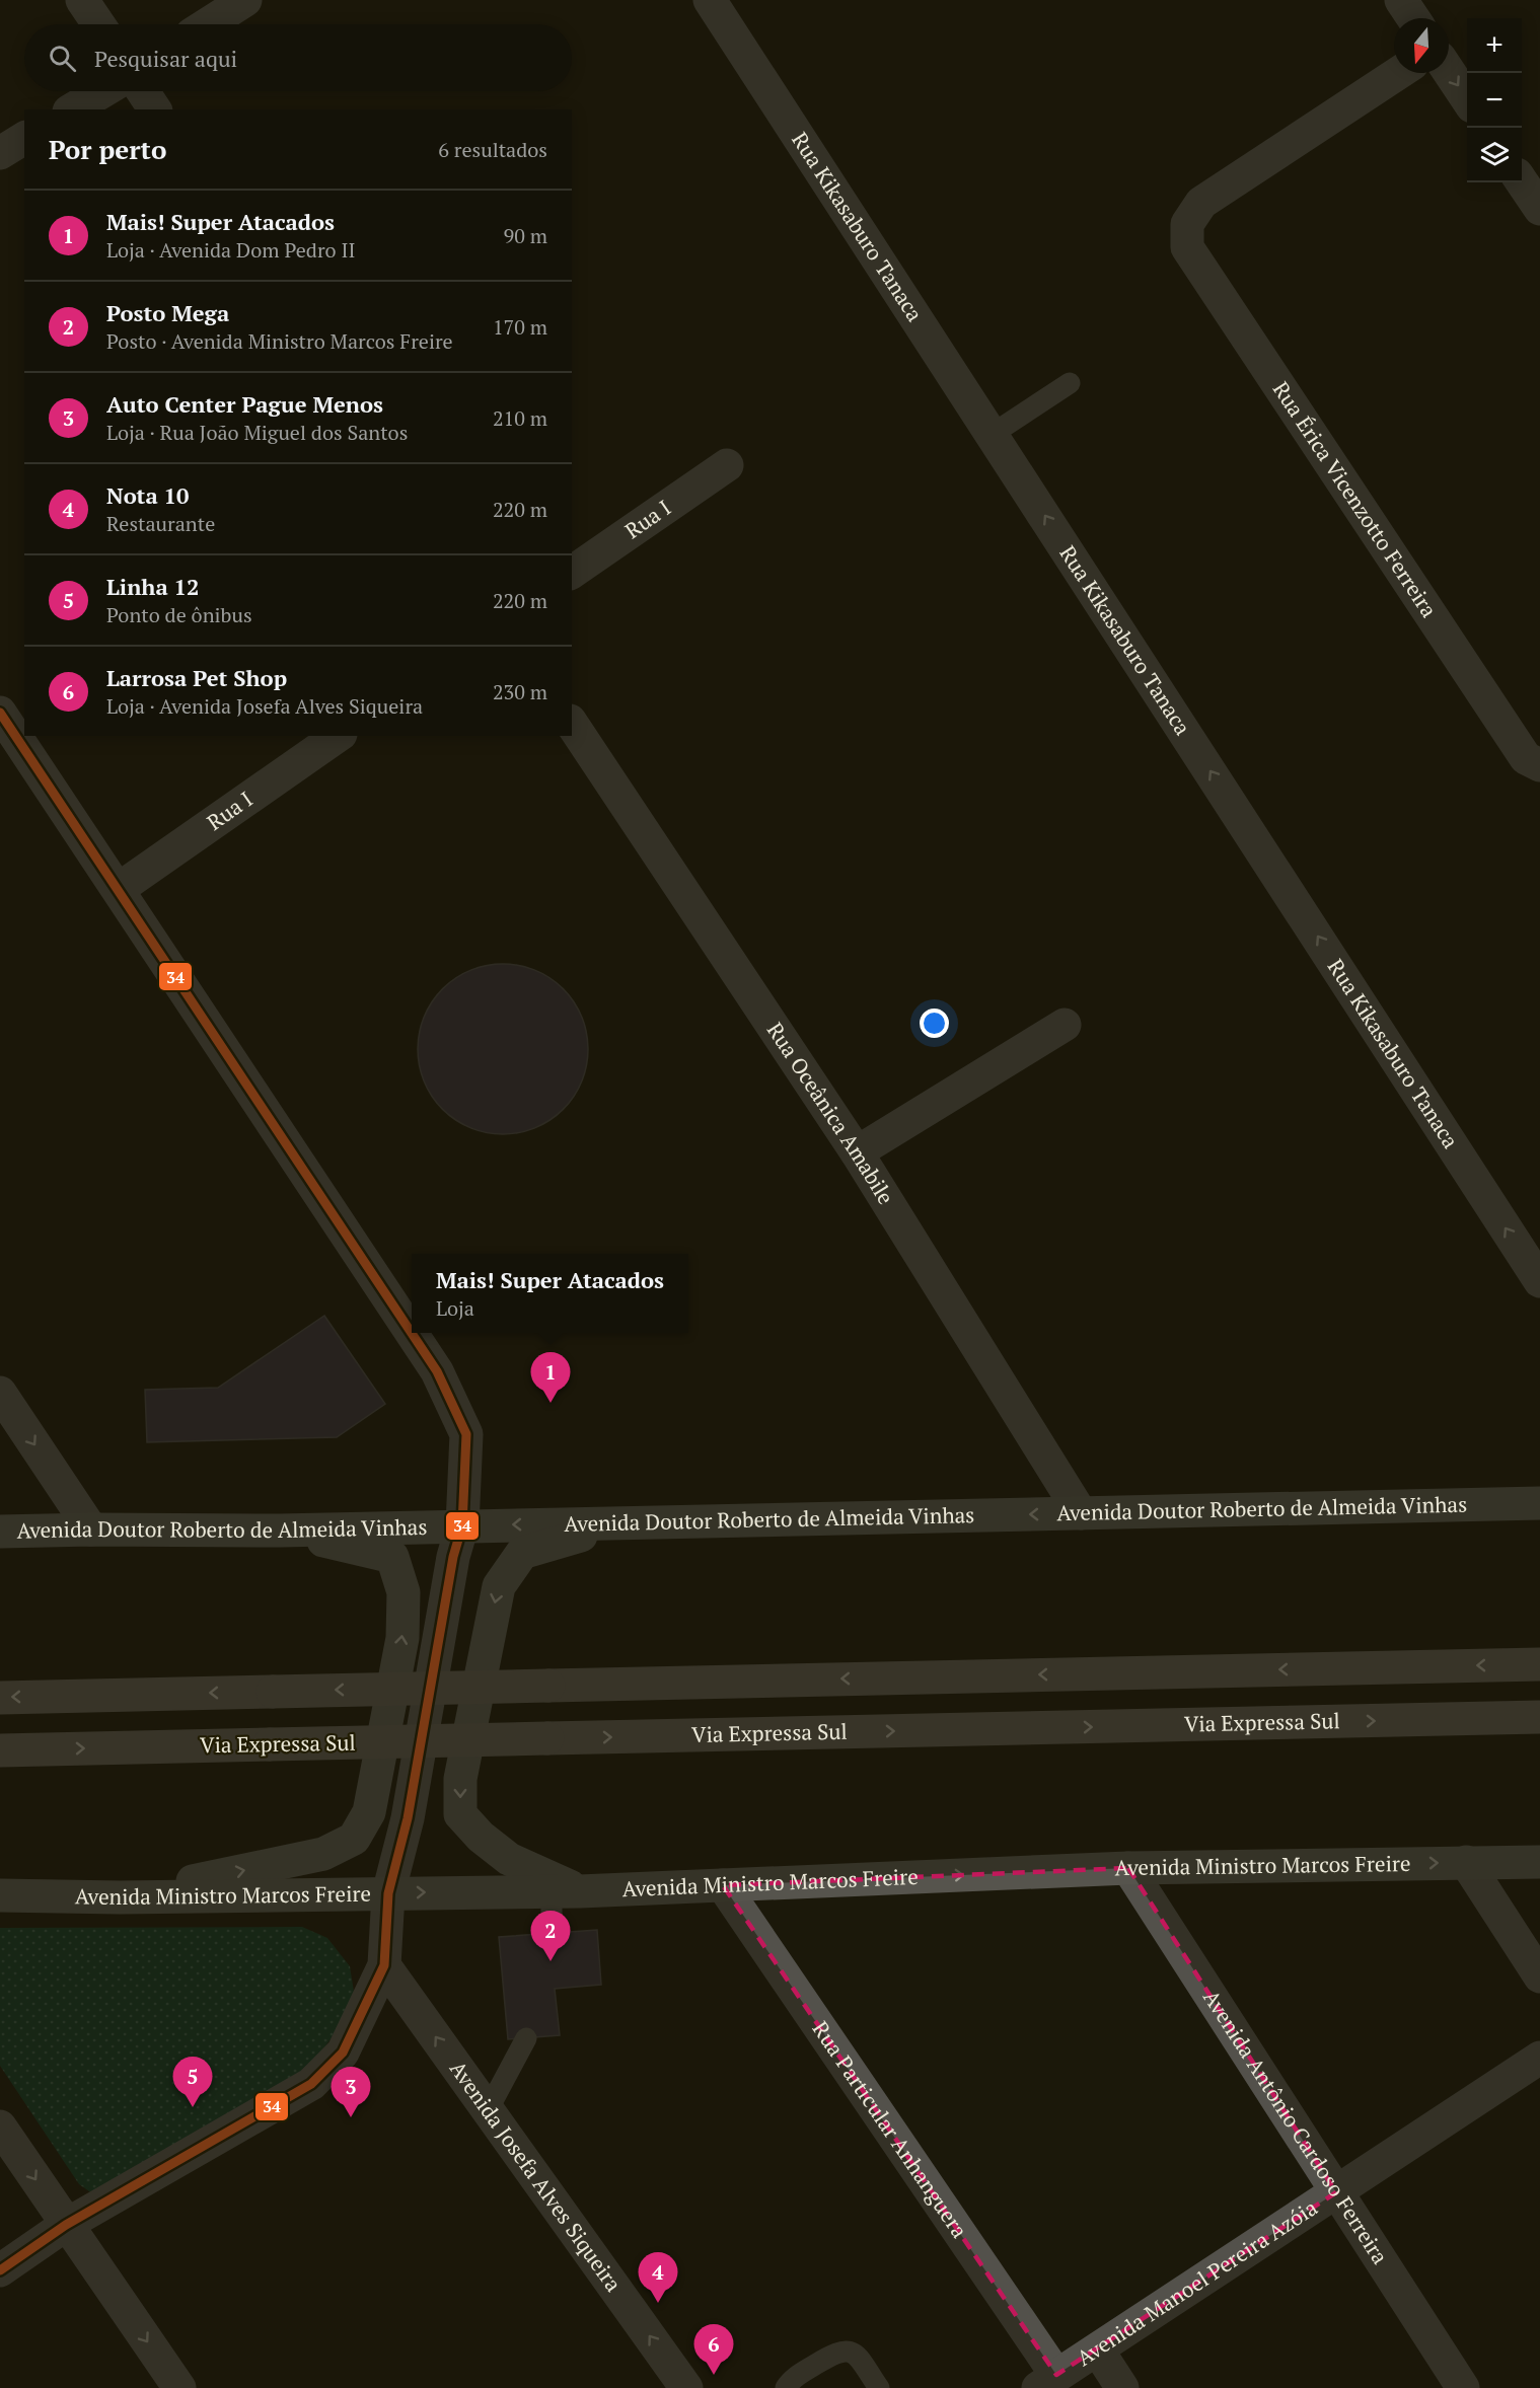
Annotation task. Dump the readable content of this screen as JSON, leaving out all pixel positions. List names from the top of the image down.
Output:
{
  "streets": {
    "highway": ["Via Expressa Sul"],
    "main road": ["Avenida Doutor Roberto de Almeida Vinhas", "Avenida Ministro Marcos Freire"],
    "street": [
      "Rua Kikasaburo Tanaca",
      "Rua Érica Vicenzotto Ferreira",
      "Rua I",
      "Rua Oceânica Amabile",
      "Avenida Antônio Cardoso Ferreira",
      "Rua Particular Anhanguera",
      "Avenida Josefa Alves Siqueira",
      "Avenida Manoel Pereira Azóia"
    ]
  },
  "crossings": [
    ["Rua Oceânica Amabile", "Avenida Doutor Roberto de Almeida Vinhas"],
    ["Avenida Ministro Marcos Freire", "Avenida Antônio Cardoso Ferreira"],
    ["Avenida Ministro Marcos Freire", "Rua Particular Anhanguera"],
    ["Avenida Antônio Cardoso Ferreira", "Avenida Manoel Pereira Azóia"],
    ["Rua Particular Anhanguera", "Avenida Manoel Pereira Azóia"]
  ],
  "one_way": [
    "Rua Kikasaburo Tanaca",
    "Avenida Doutor Roberto de Almeida Vinhas",
    "Avenida Ministro Marcos Freire",
    "Avenida Josefa Alves Siqueira"
  ],
  "lines": ["transit line 34"],
  "north": "bottom",
  "page": {
    "map_buttons": ["+", "−"],
    "search": "Pesquisar aqui",
    "heading": ["Por perto", "6 resultados"],
    "list": [
      {
        "mark": "1",
        "name": "Mais! Super Atacados",
        "note": "Loja · Avenida Dom Pedro II",
        "value": "90 m"
      },
      {
        "mark": "2",
        "name": "Posto Mega",
        "note": "Posto · Avenida Ministro Marcos Freire",
        "value": "170 m"
      },
      {
        "mark": "3",
        "name": "Auto Center Pague Menos",
        "note": "Loja · Rua João Miguel dos Santos",
        "value": "210 m"
      },
      {
        "mark": "4",
        "name": "Nota 10",
        "note": "Restaurante",
        "value": "220 m"
      },
      {
        "mark": "5",
        "name": "Linha 12",
        "note": "Ponto de ônibus",
        "value": "220 m"
      },
      {
        "mark": "6",
        "name": "Larrosa Pet Shop",
        "note": "Loja · Avenida Josefa Alves Siqueira",
        "value": "230 m"
      }
    ],
    "popup": ["Mais! Super Atacados", "Loja"],
    "pins": [
      "1",
      "2",
      "5",
      "3",
      "4",
      "6"
    ]
  }
}
